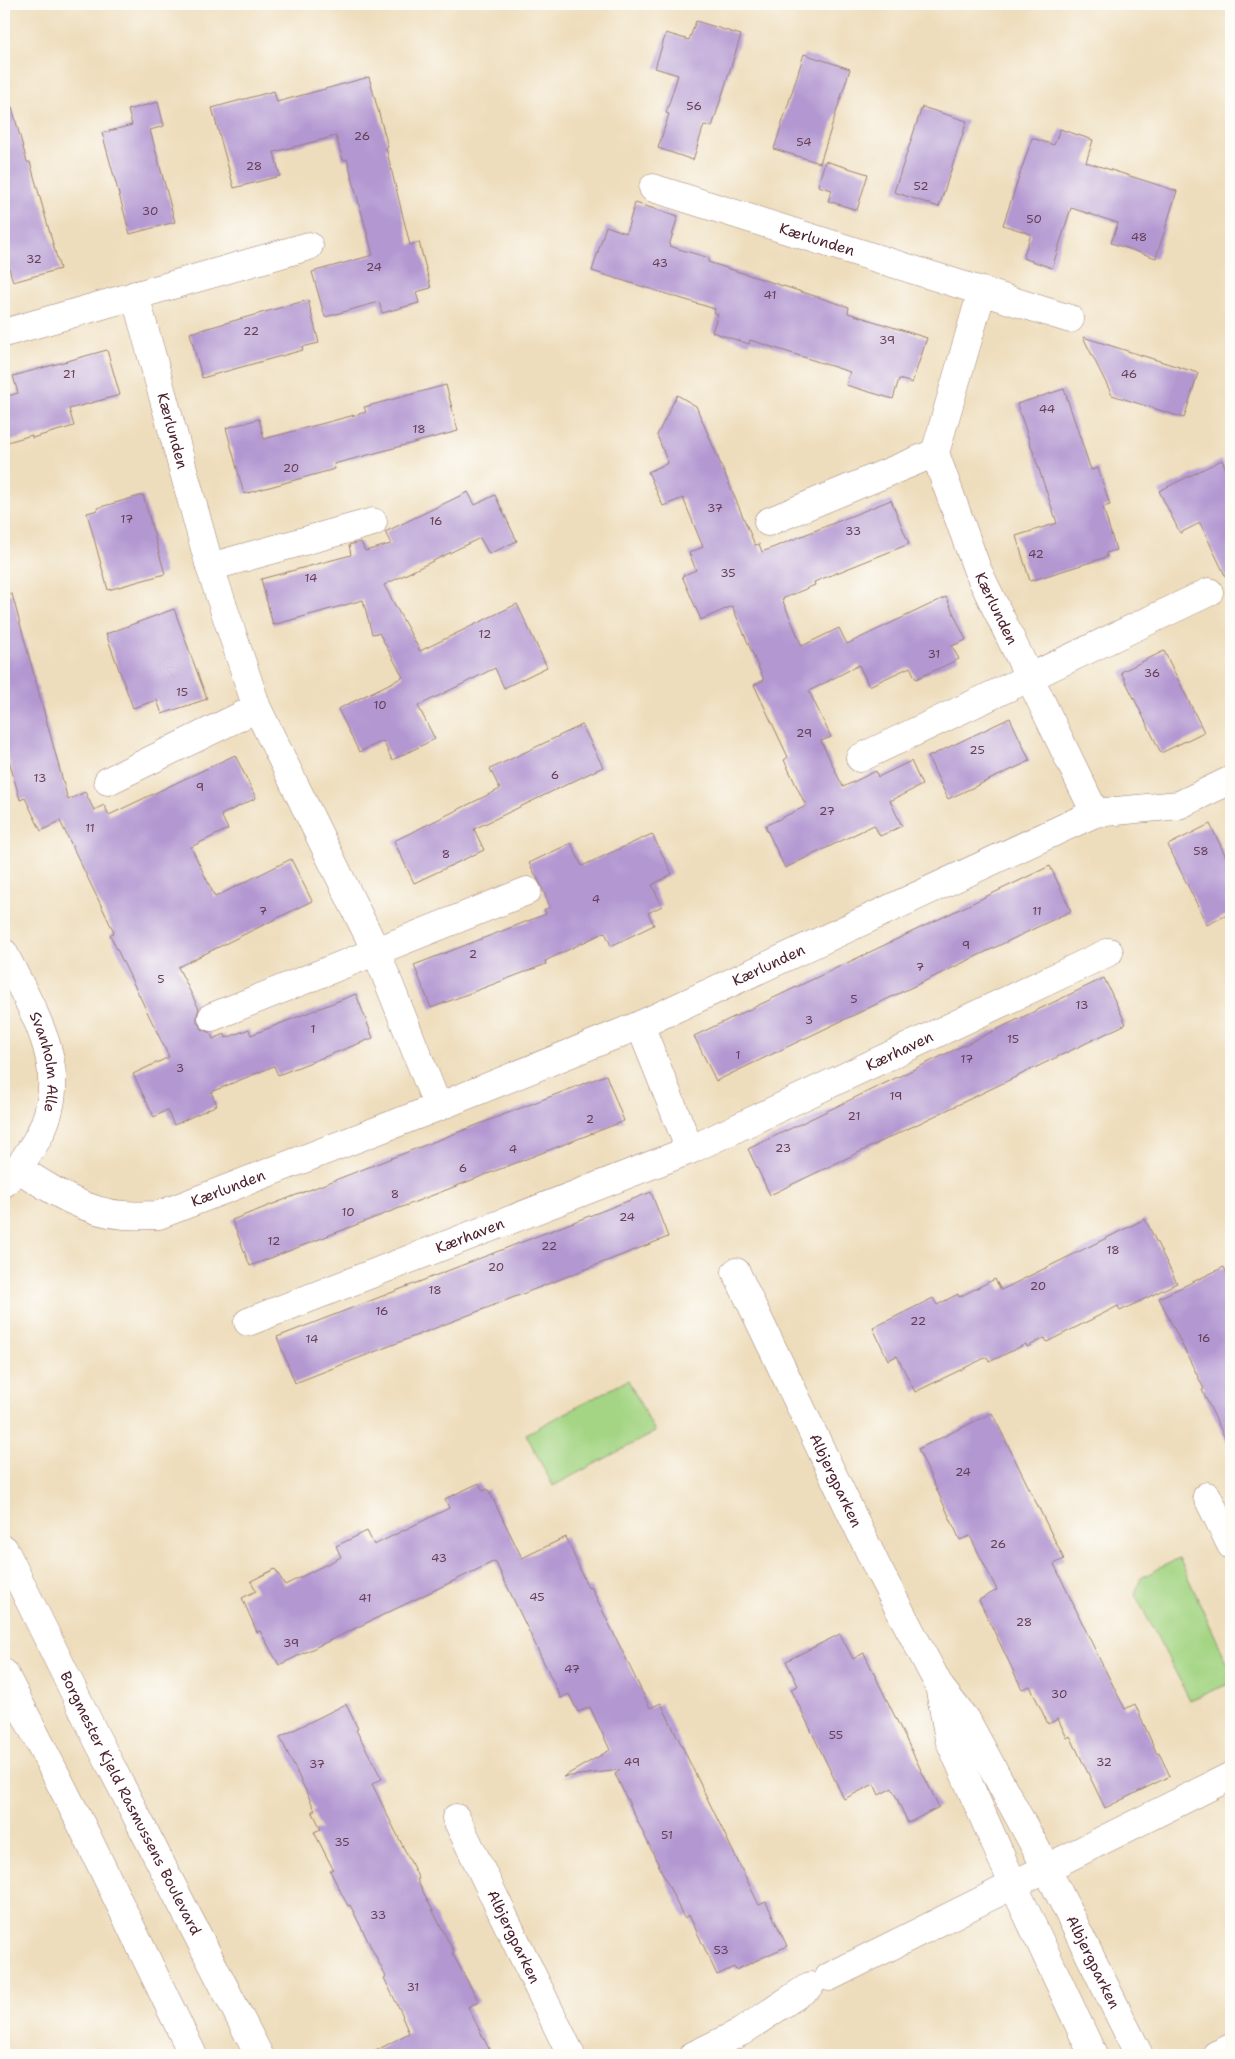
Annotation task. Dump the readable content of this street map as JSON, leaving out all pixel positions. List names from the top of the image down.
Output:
{
  "streets": {
    "street": [
      "Kærlunden",
      "Kærhaven",
      "Svanholm Alle",
      "Albjergparken",
      "Borgmester Kjeld Rasmussens Boulevard"
    ]
  },
  "crossings": [
    ["Kærlunden", "Svanholm Alle"]
  ],
  "house_numbers": [
    "56",
    "26",
    "54",
    "28",
    "52",
    "30",
    "50",
    "48",
    "32",
    "43",
    "24",
    "41",
    "22",
    "39",
    "21",
    "46",
    "44",
    "18",
    "20",
    "37",
    "17",
    "16",
    "33",
    "42",
    "35",
    "14",
    "12",
    "31",
    "36",
    "15",
    "10",
    "29",
    "25",
    "6",
    "13",
    "9",
    "27",
    "11",
    "58",
    "8",
    "4",
    "7",
    "11",
    "9",
    "2",
    "7",
    "5",
    "5",
    "13",
    "3",
    "1",
    "15",
    "1",
    "17",
    "3",
    "19",
    "21",
    "2",
    "23",
    "4",
    "6",
    "8",
    "10",
    "24",
    "12",
    "22",
    "18",
    "20",
    "20",
    "18",
    "16",
    "22",
    "16",
    "14",
    "24",
    "26",
    "43",
    "45",
    "41",
    "28",
    "39",
    "47",
    "30",
    "55",
    "49",
    "32",
    "37",
    "51",
    "35",
    "33",
    "53",
    "31"
  ]
}
